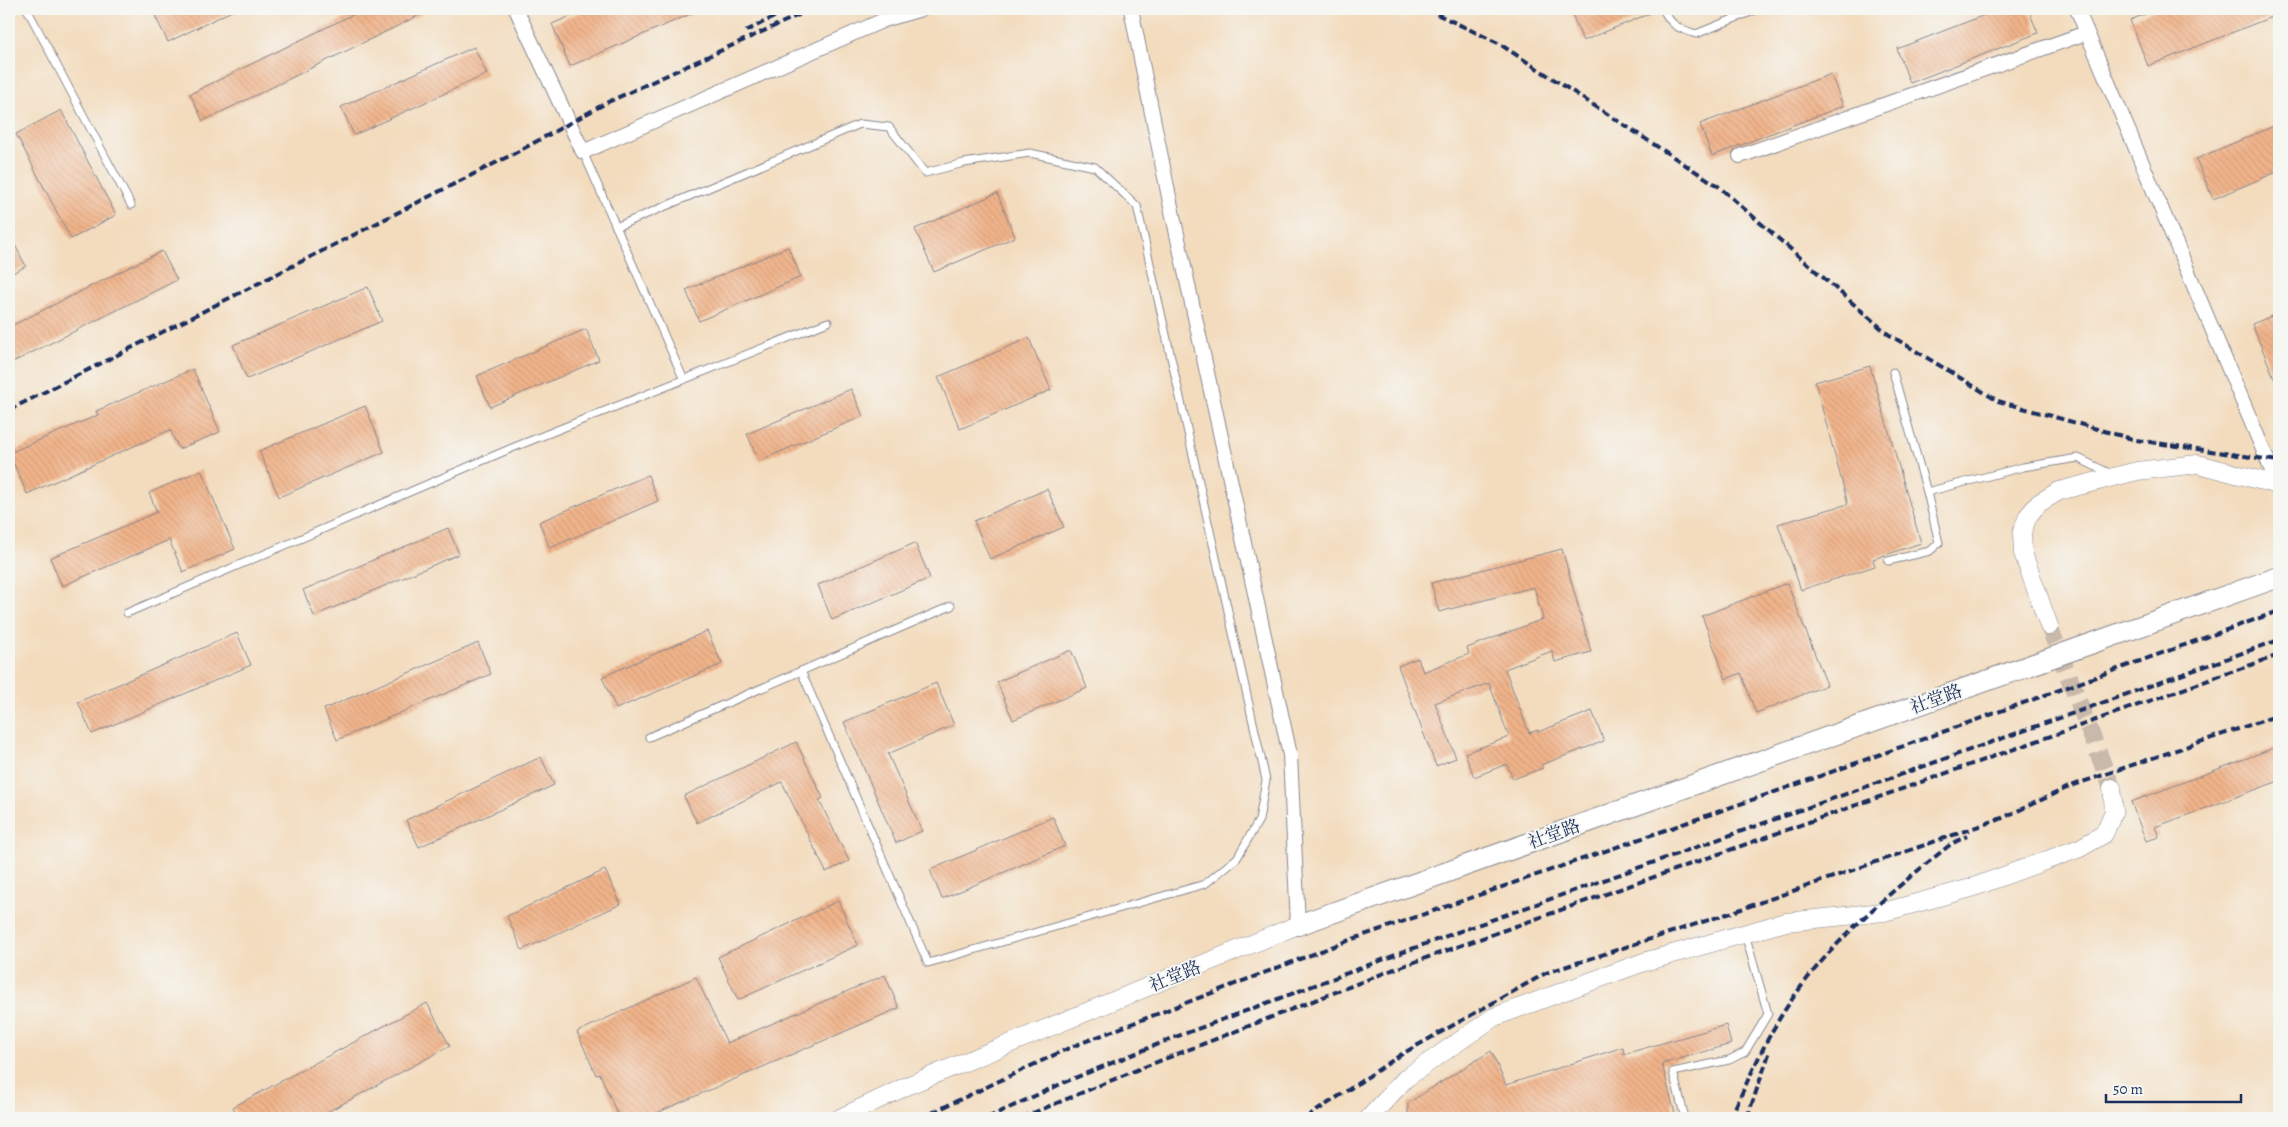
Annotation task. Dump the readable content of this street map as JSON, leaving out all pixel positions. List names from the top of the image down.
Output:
{
  "streets": {
    "main road": ["社堂路"]
  },
  "scale_bar": "50 m"
}
